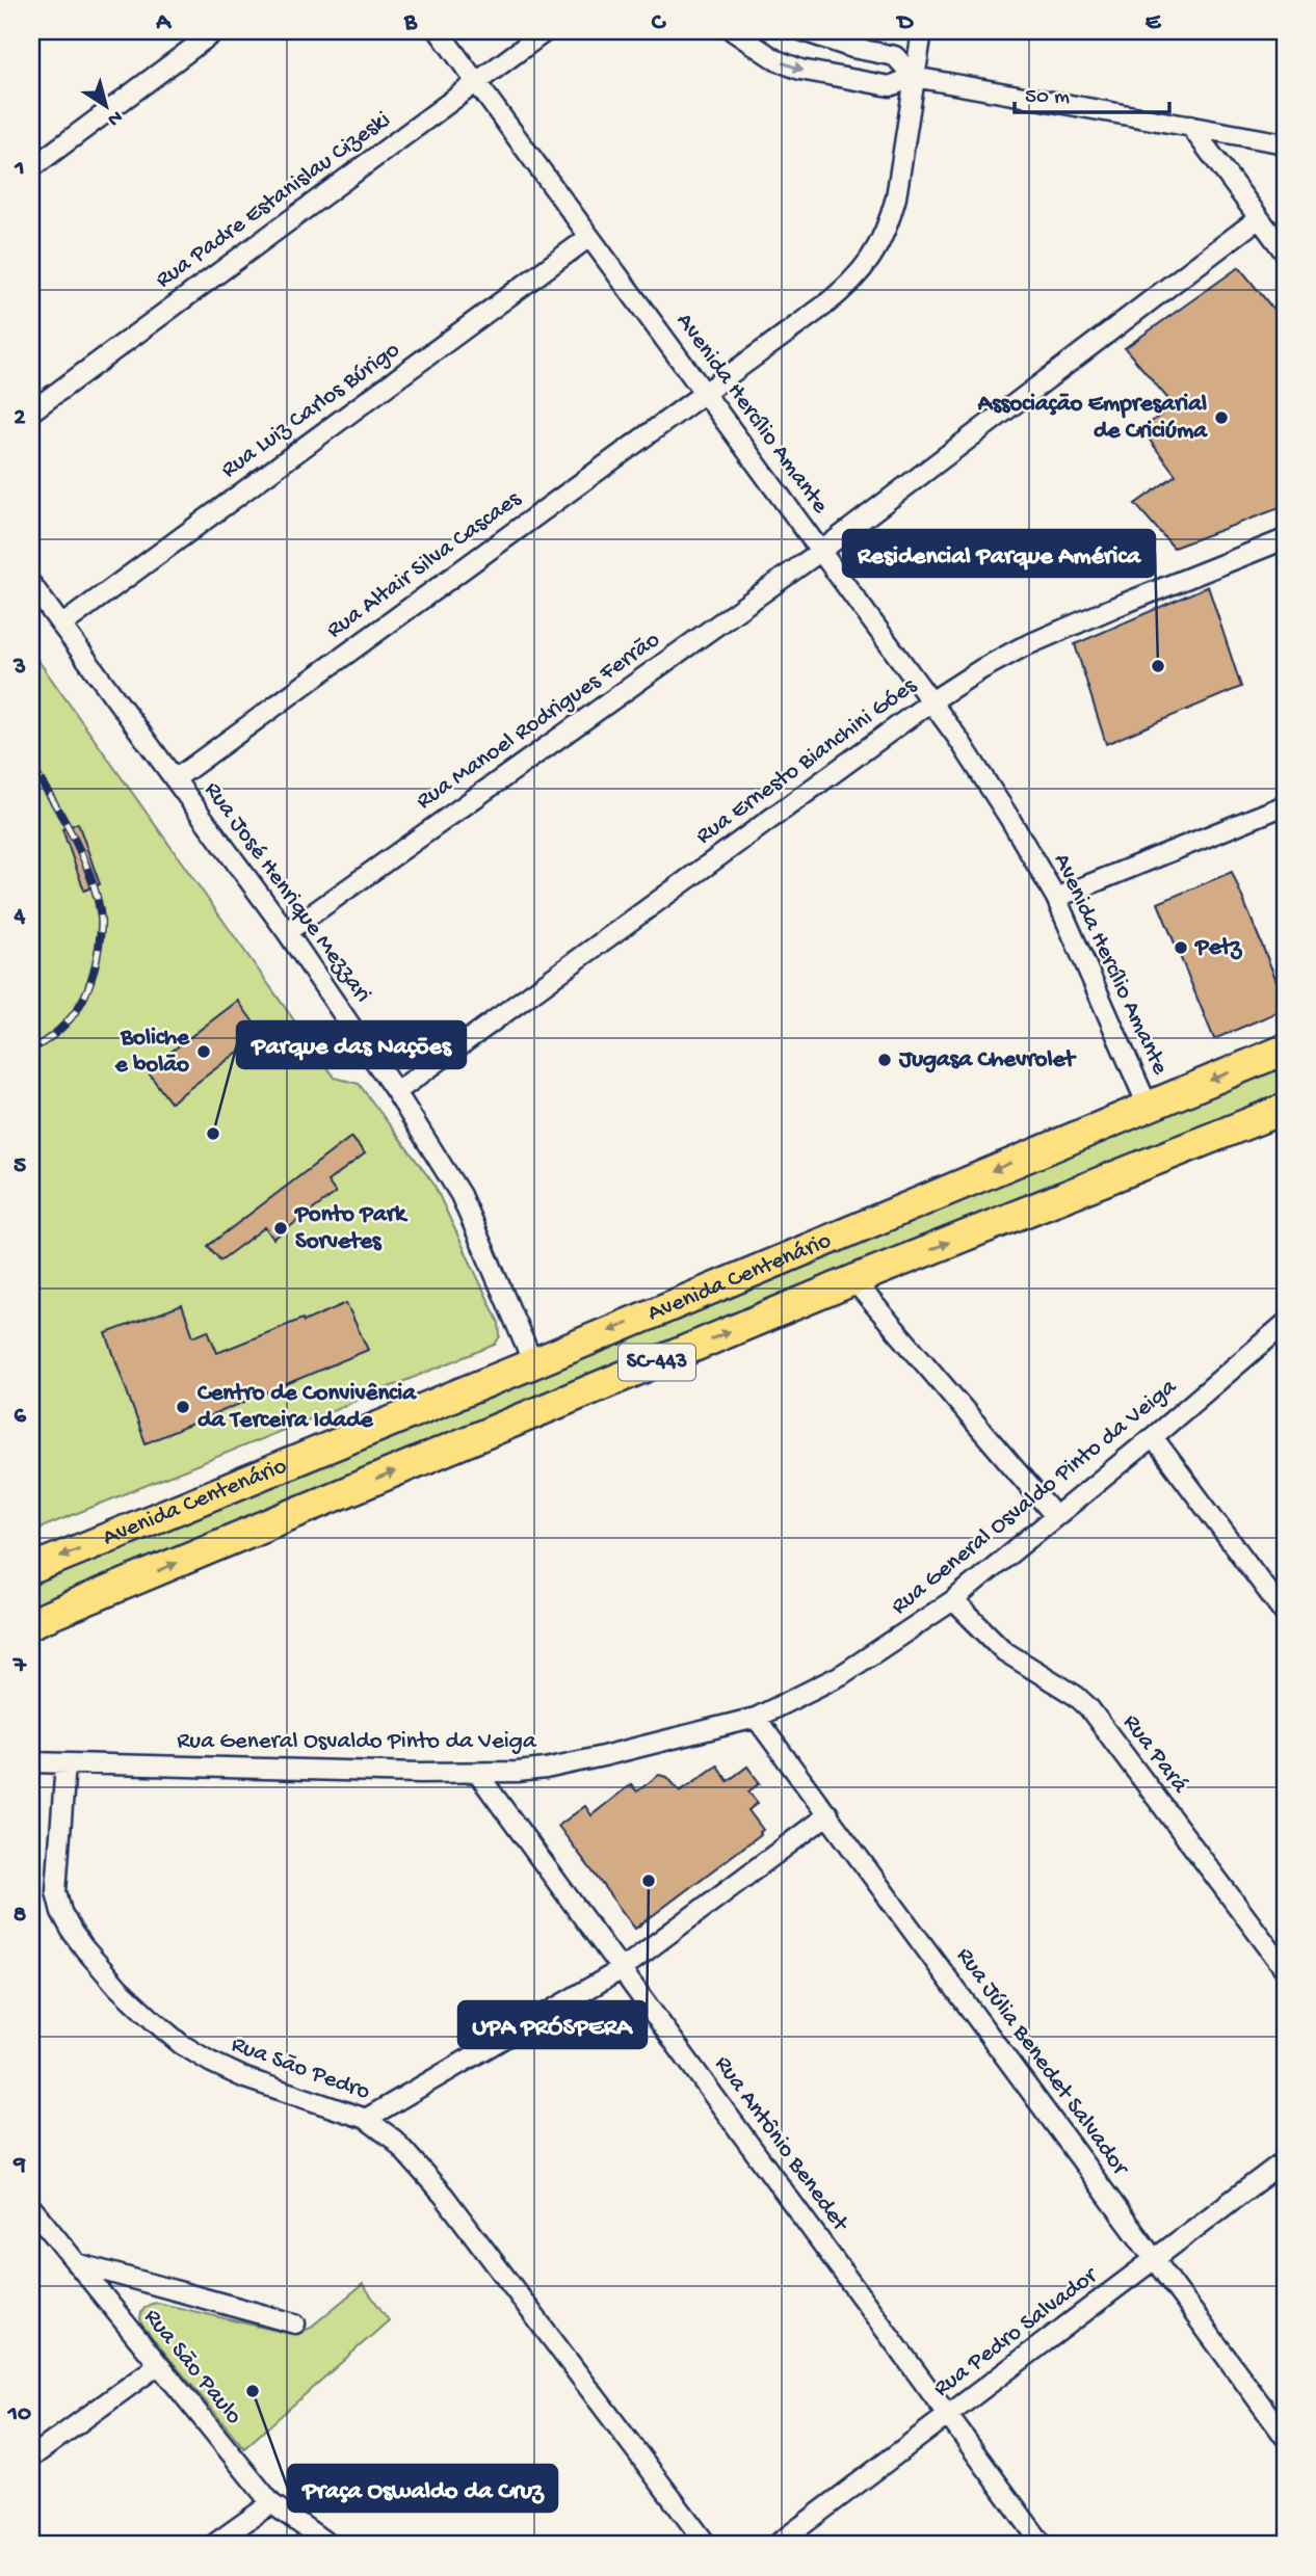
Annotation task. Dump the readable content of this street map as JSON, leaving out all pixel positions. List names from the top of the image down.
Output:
{
  "streets": {
    "main road": ["Avenida Centenário", "SC-443"],
    "street": [
      "Rua Padre Estanislau Cizeski",
      "Rua Luiz Carlos Búrigo",
      "Avenida Hercílio Amante",
      "Rua Altair Silva Cascaes",
      "Rua Manoel Rodrigues Ferrão",
      "Rua Ernesto Bianchini Góes",
      "Rua José Henrique Mezzari",
      "Rua General Osvaldo Pinto da Veiga",
      "Rua Pará",
      "Rua Júlia Benedet Salvador",
      "Rua São Pedro",
      "Rua Antônio Benedet",
      "Rua Pedro Salvador",
      "Rua São Paulo"
    ]
  },
  "crossings": [
    ["Rua Padre Estanislau Cizeski", "Avenida Hercílio Amante"],
    ["Rua Luiz Carlos Búrigo", "Avenida Hercílio Amante"],
    ["Rua Luiz Carlos Búrigo", "Rua José Henrique Mezzari"],
    ["Avenida Hercílio Amante", "Rua Altair Silva Cascaes"],
    ["Avenida Hercílio Amante", "Rua Manoel Rodrigues Ferrão"],
    ["Avenida Hercílio Amante", "Rua Ernesto Bianchini Góes"],
    ["Avenida Hercílio Amante", "Avenida Centenário"],
    ["Rua Altair Silva Cascaes", "Rua José Henrique Mezzari"],
    ["Rua Manoel Rodrigues Ferrão", "Rua José Henrique Mezzari"],
    ["Rua Ernesto Bianchini Góes", "Rua José Henrique Mezzari"],
    ["Rua José Henrique Mezzari", "Avenida Centenário"],
    ["Rua General Osvaldo Pinto da Veiga", "Rua Pará"],
    ["Rua General Osvaldo Pinto da Veiga", "Rua Júlia Benedet Salvador"],
    ["Rua General Osvaldo Pinto da Veiga", "Rua São Pedro"],
    ["Rua General Osvaldo Pinto da Veiga", "Rua Antônio Benedet"],
    ["Rua Júlia Benedet Salvador", "Rua Pedro Salvador"],
    ["Rua Antônio Benedet", "Rua Pedro Salvador"]
  ],
  "places": [
    "Associação Empresarial de Criciúma",
    "Residencial Parque América",
    "Petz",
    "Boliche e bolão",
    "Jugasa Chevrolet",
    "Parque das Nações",
    "Ponto Park Sorvetes",
    "Centro de Convivência da Terceira Idade",
    "UPA PRÓSPERA",
    "Praça Oswaldo da Cruz"
  ],
  "scale_bar": "50 m",
  "north": "bottom right",
  "grid": {
    "columns": [
      "A",
      "B",
      "C",
      "D",
      "E"
    ],
    "rows": [
      "1",
      "2",
      "3",
      "4",
      "5",
      "6",
      "7",
      "8",
      "9",
      "10"
    ]
  }
}
